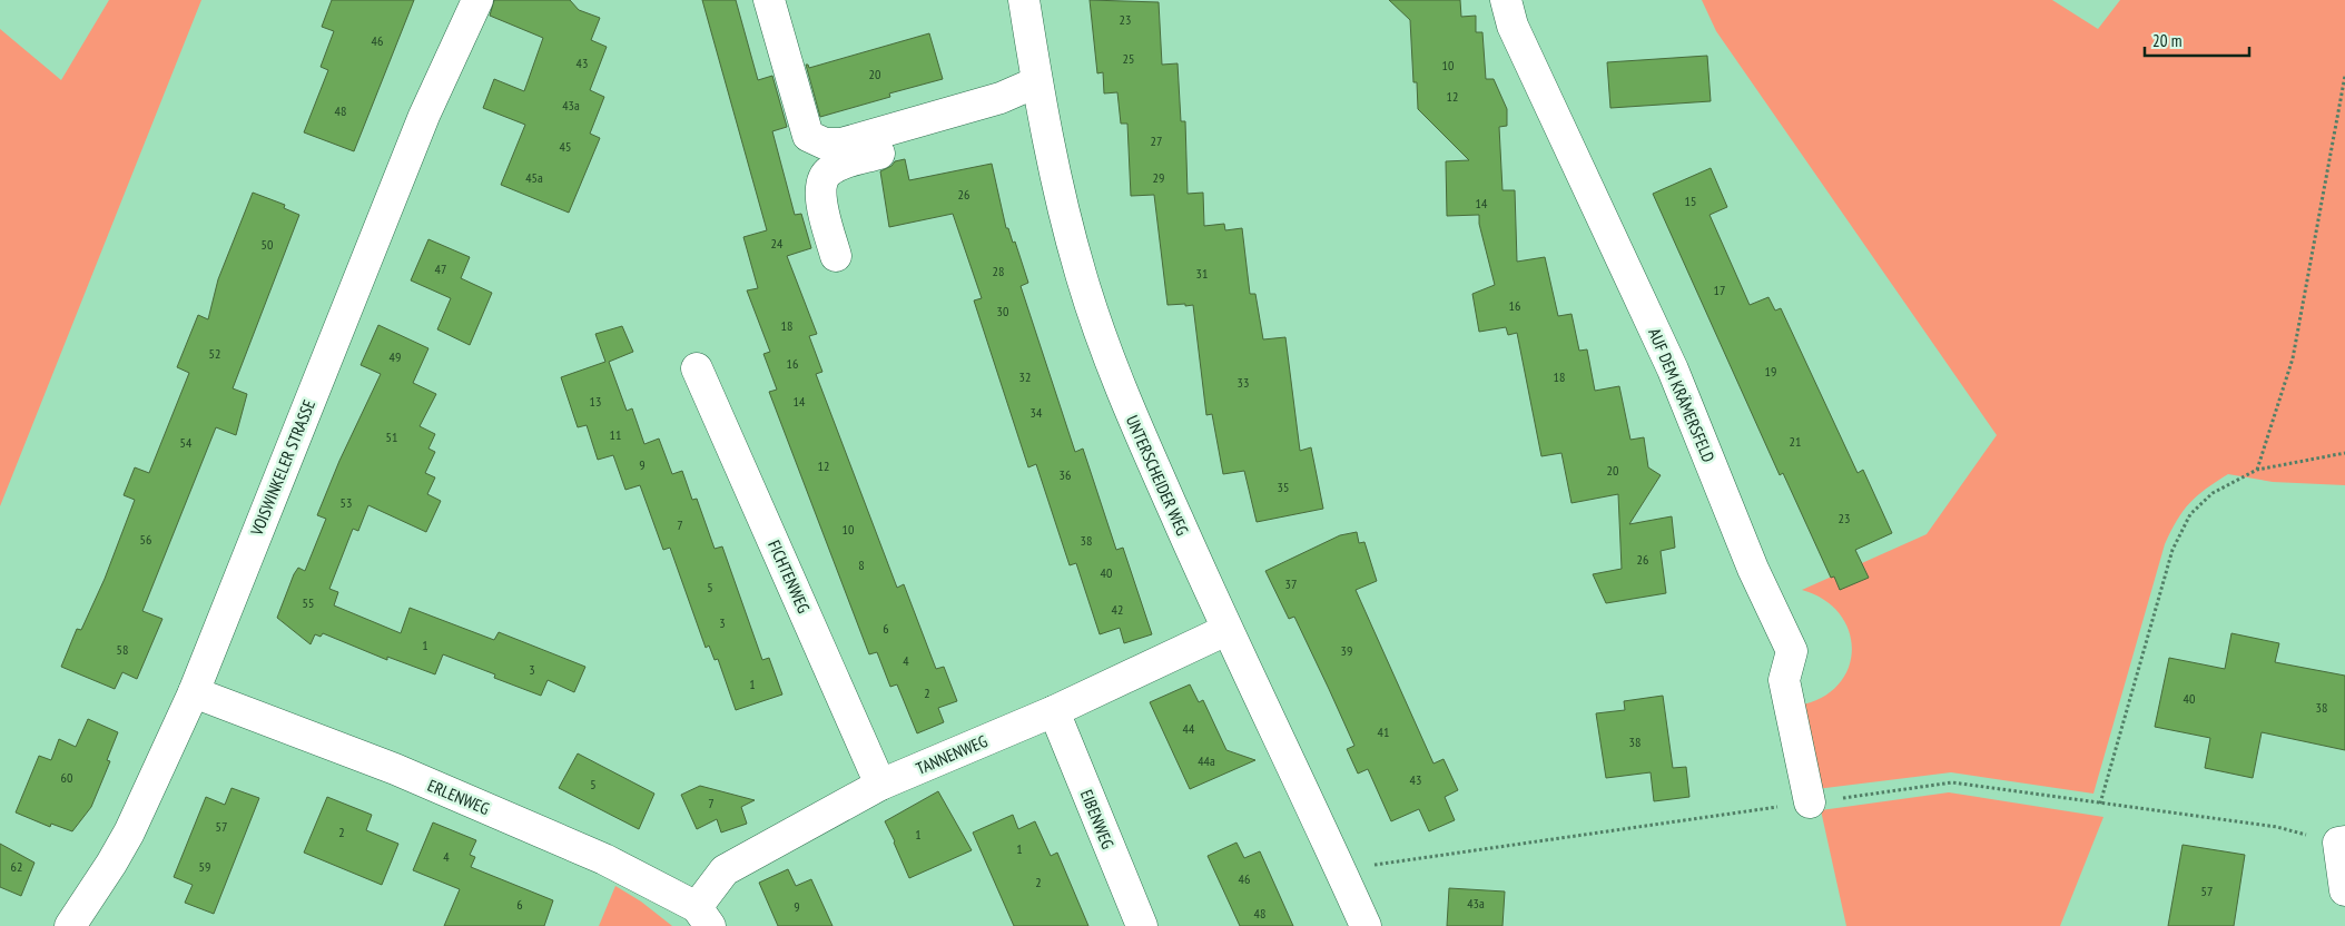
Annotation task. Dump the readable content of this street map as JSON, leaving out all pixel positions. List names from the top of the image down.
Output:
{
  "streets": {
    "street": [
      "AUF DEM KRÄMERSFELD",
      "VOISWINKELER STRASSE",
      "UNTERSCHEIDER WEG",
      "FICHTENWEG",
      "TANNENWEG",
      "ERLENWEG",
      "EIBENWEG"
    ]
  },
  "crossings": [
    ["VOISWINKELER STRASSE", "ERLENWEG"],
    ["UNTERSCHEIDER WEG", "TANNENWEG"],
    ["FICHTENWEG", "TANNENWEG"],
    ["TANNENWEG", "ERLENWEG"],
    ["TANNENWEG", "EIBENWEG"]
  ],
  "house_numbers": [
    "23",
    "46",
    "25",
    "43",
    "10",
    "20",
    "12",
    "43a",
    "48",
    "27",
    "45",
    "45a",
    "29",
    "26",
    "15",
    "14",
    "24",
    "50",
    "47",
    "28",
    "31",
    "17",
    "16",
    "30",
    "18",
    "52",
    "49",
    "16",
    "19",
    "32",
    "18",
    "33",
    "13",
    "14",
    "34",
    "11",
    "51",
    "21",
    "54",
    "9",
    "12",
    "20",
    "36",
    "35",
    "53",
    "23",
    "7",
    "10",
    "56",
    "38",
    "26",
    "8",
    "40",
    "37",
    "5",
    "55",
    "42",
    "3",
    "6",
    "1",
    "58",
    "39",
    "4",
    "3",
    "1",
    "2",
    "40",
    "38",
    "44",
    "41",
    "38",
    "44a",
    "60",
    "43",
    "5",
    "7",
    "57",
    "2",
    "1",
    "1",
    "4",
    "62",
    "59",
    "46",
    "2",
    "57",
    "43a",
    "6",
    "9",
    "48"
  ],
  "scale_bar": "20 m"
}
